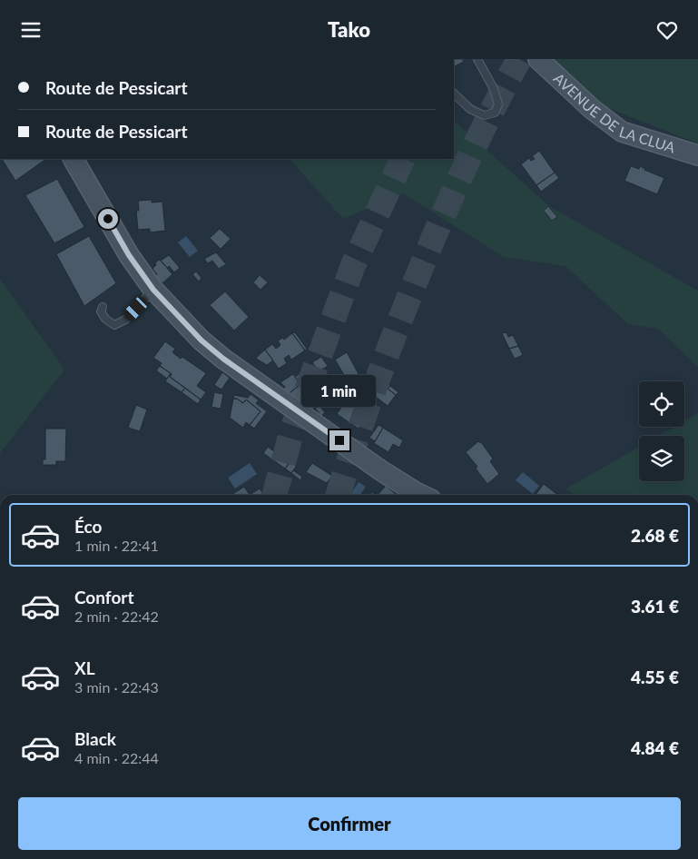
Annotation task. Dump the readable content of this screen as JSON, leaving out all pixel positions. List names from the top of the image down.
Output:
{
  "streets": {
    "street": ["AVENUE DE LA CLUA"]
  },
  "page": {
    "header": "Tako",
    "banner": ["Route de Pessicart", "Route de Pessicart"],
    "bubble": "1 min",
    "list": [
      {
        "name": "Éco",
        "note": "1 min · 22:41",
        "value": "2.68 €"
      },
      {
        "name": "Confort",
        "note": "2 min · 22:42",
        "value": "3.61 €"
      },
      {
        "name": "XL",
        "note": "3 min · 22:43",
        "value": "4.55 €"
      },
      {
        "name": "Black",
        "note": "4 min · 22:44",
        "value": "4.84 €"
      }
    ],
    "buttons": "Confirmer"
  }
}
